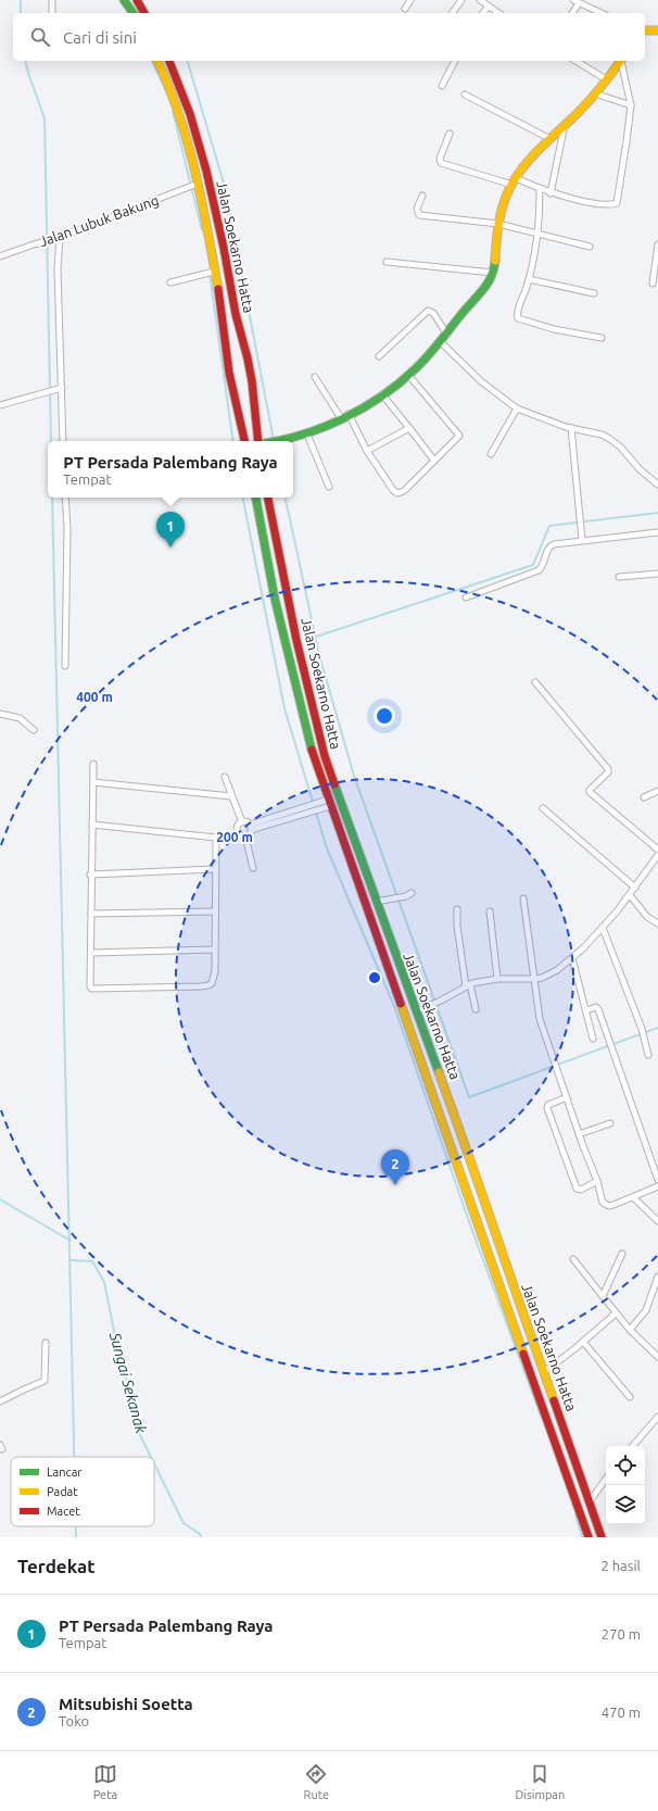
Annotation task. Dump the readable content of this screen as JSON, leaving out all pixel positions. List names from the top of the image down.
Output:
{
  "streets": {
    "main road": ["Jalan Soekarno Hatta"],
    "street": ["Jalan Lubuk Bakung"]
  },
  "crossings": [
    ["Jalan Lubuk Bakung", "Jalan Soekarno Hatta"]
  ],
  "water": ["Sungai Sekanak"],
  "legend": ["Lancar", "Padat", "Macet"],
  "page": {
    "search": "Cari di sini",
    "popup": ["PT Persada Palembang Raya", "Tempat"],
    "pins": ["1", "2"],
    "heading": ["Terdekat", "2 hasil"],
    "list": [
      {
        "mark": "1",
        "name": "PT Persada Palembang Raya",
        "note": "Tempat",
        "value": "270 m"
      },
      {
        "mark": "2",
        "name": "Mitsubishi Soetta",
        "note": "Toko",
        "value": "470 m"
      }
    ],
    "nav": ["Peta", "Rute", "Disimpan"]
  },
  "rings": ["400 m", "200 m"]
}
